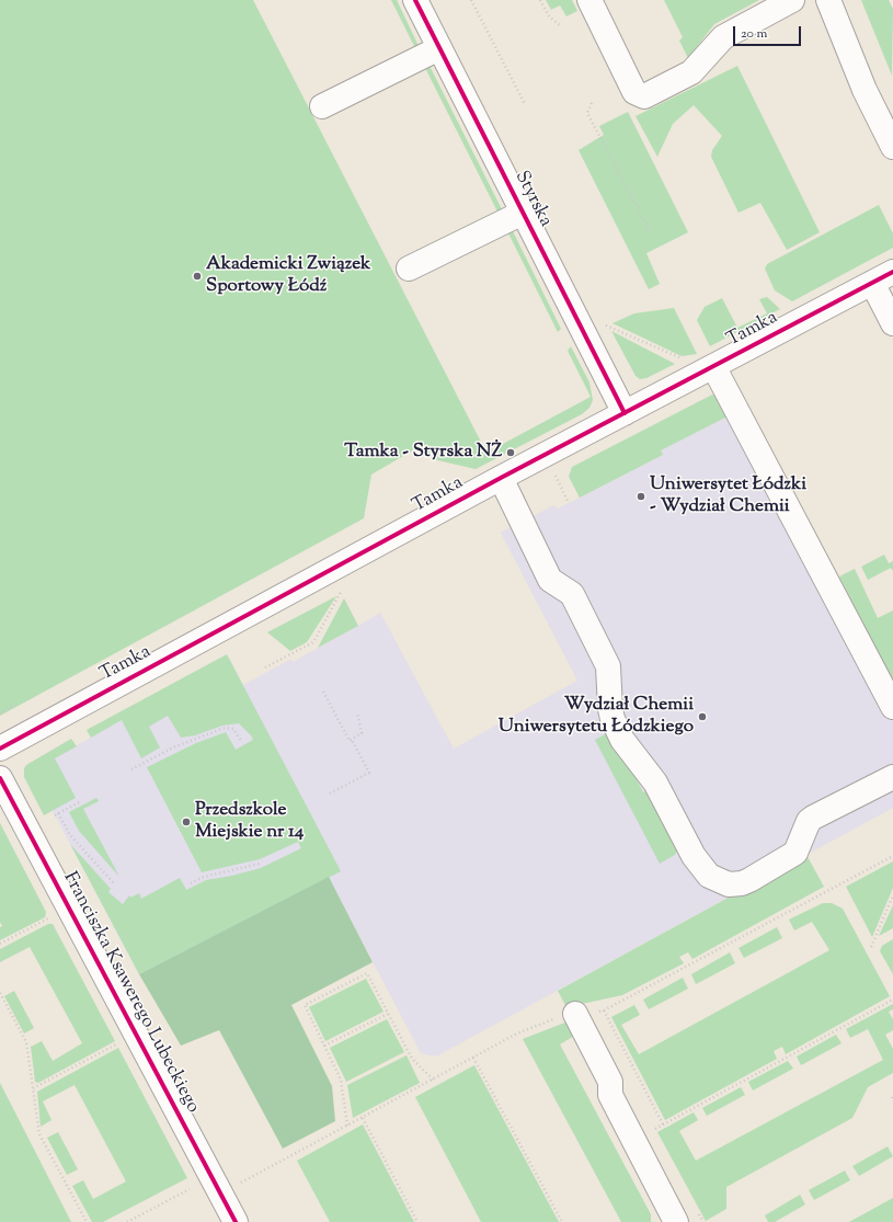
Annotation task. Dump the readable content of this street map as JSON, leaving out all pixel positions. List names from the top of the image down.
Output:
{
  "streets": {
    "street": ["Styrska", "Tamka", "Franciszka Ksawerego Lubeckiego"]
  },
  "crossings": [
    ["Styrska", "Tamka"]
  ],
  "places": [
    "Akademicki Związek Sportowy Łódź",
    "Tamka - Styrska NŻ",
    "Uniwersytet Łódzki - Wydział Chemii",
    "Wydział Chemii Uniwersytetu Łódzkiego",
    "Przedszkole Miejskie nr 14"
  ],
  "scale_bar": "20 m"
}
